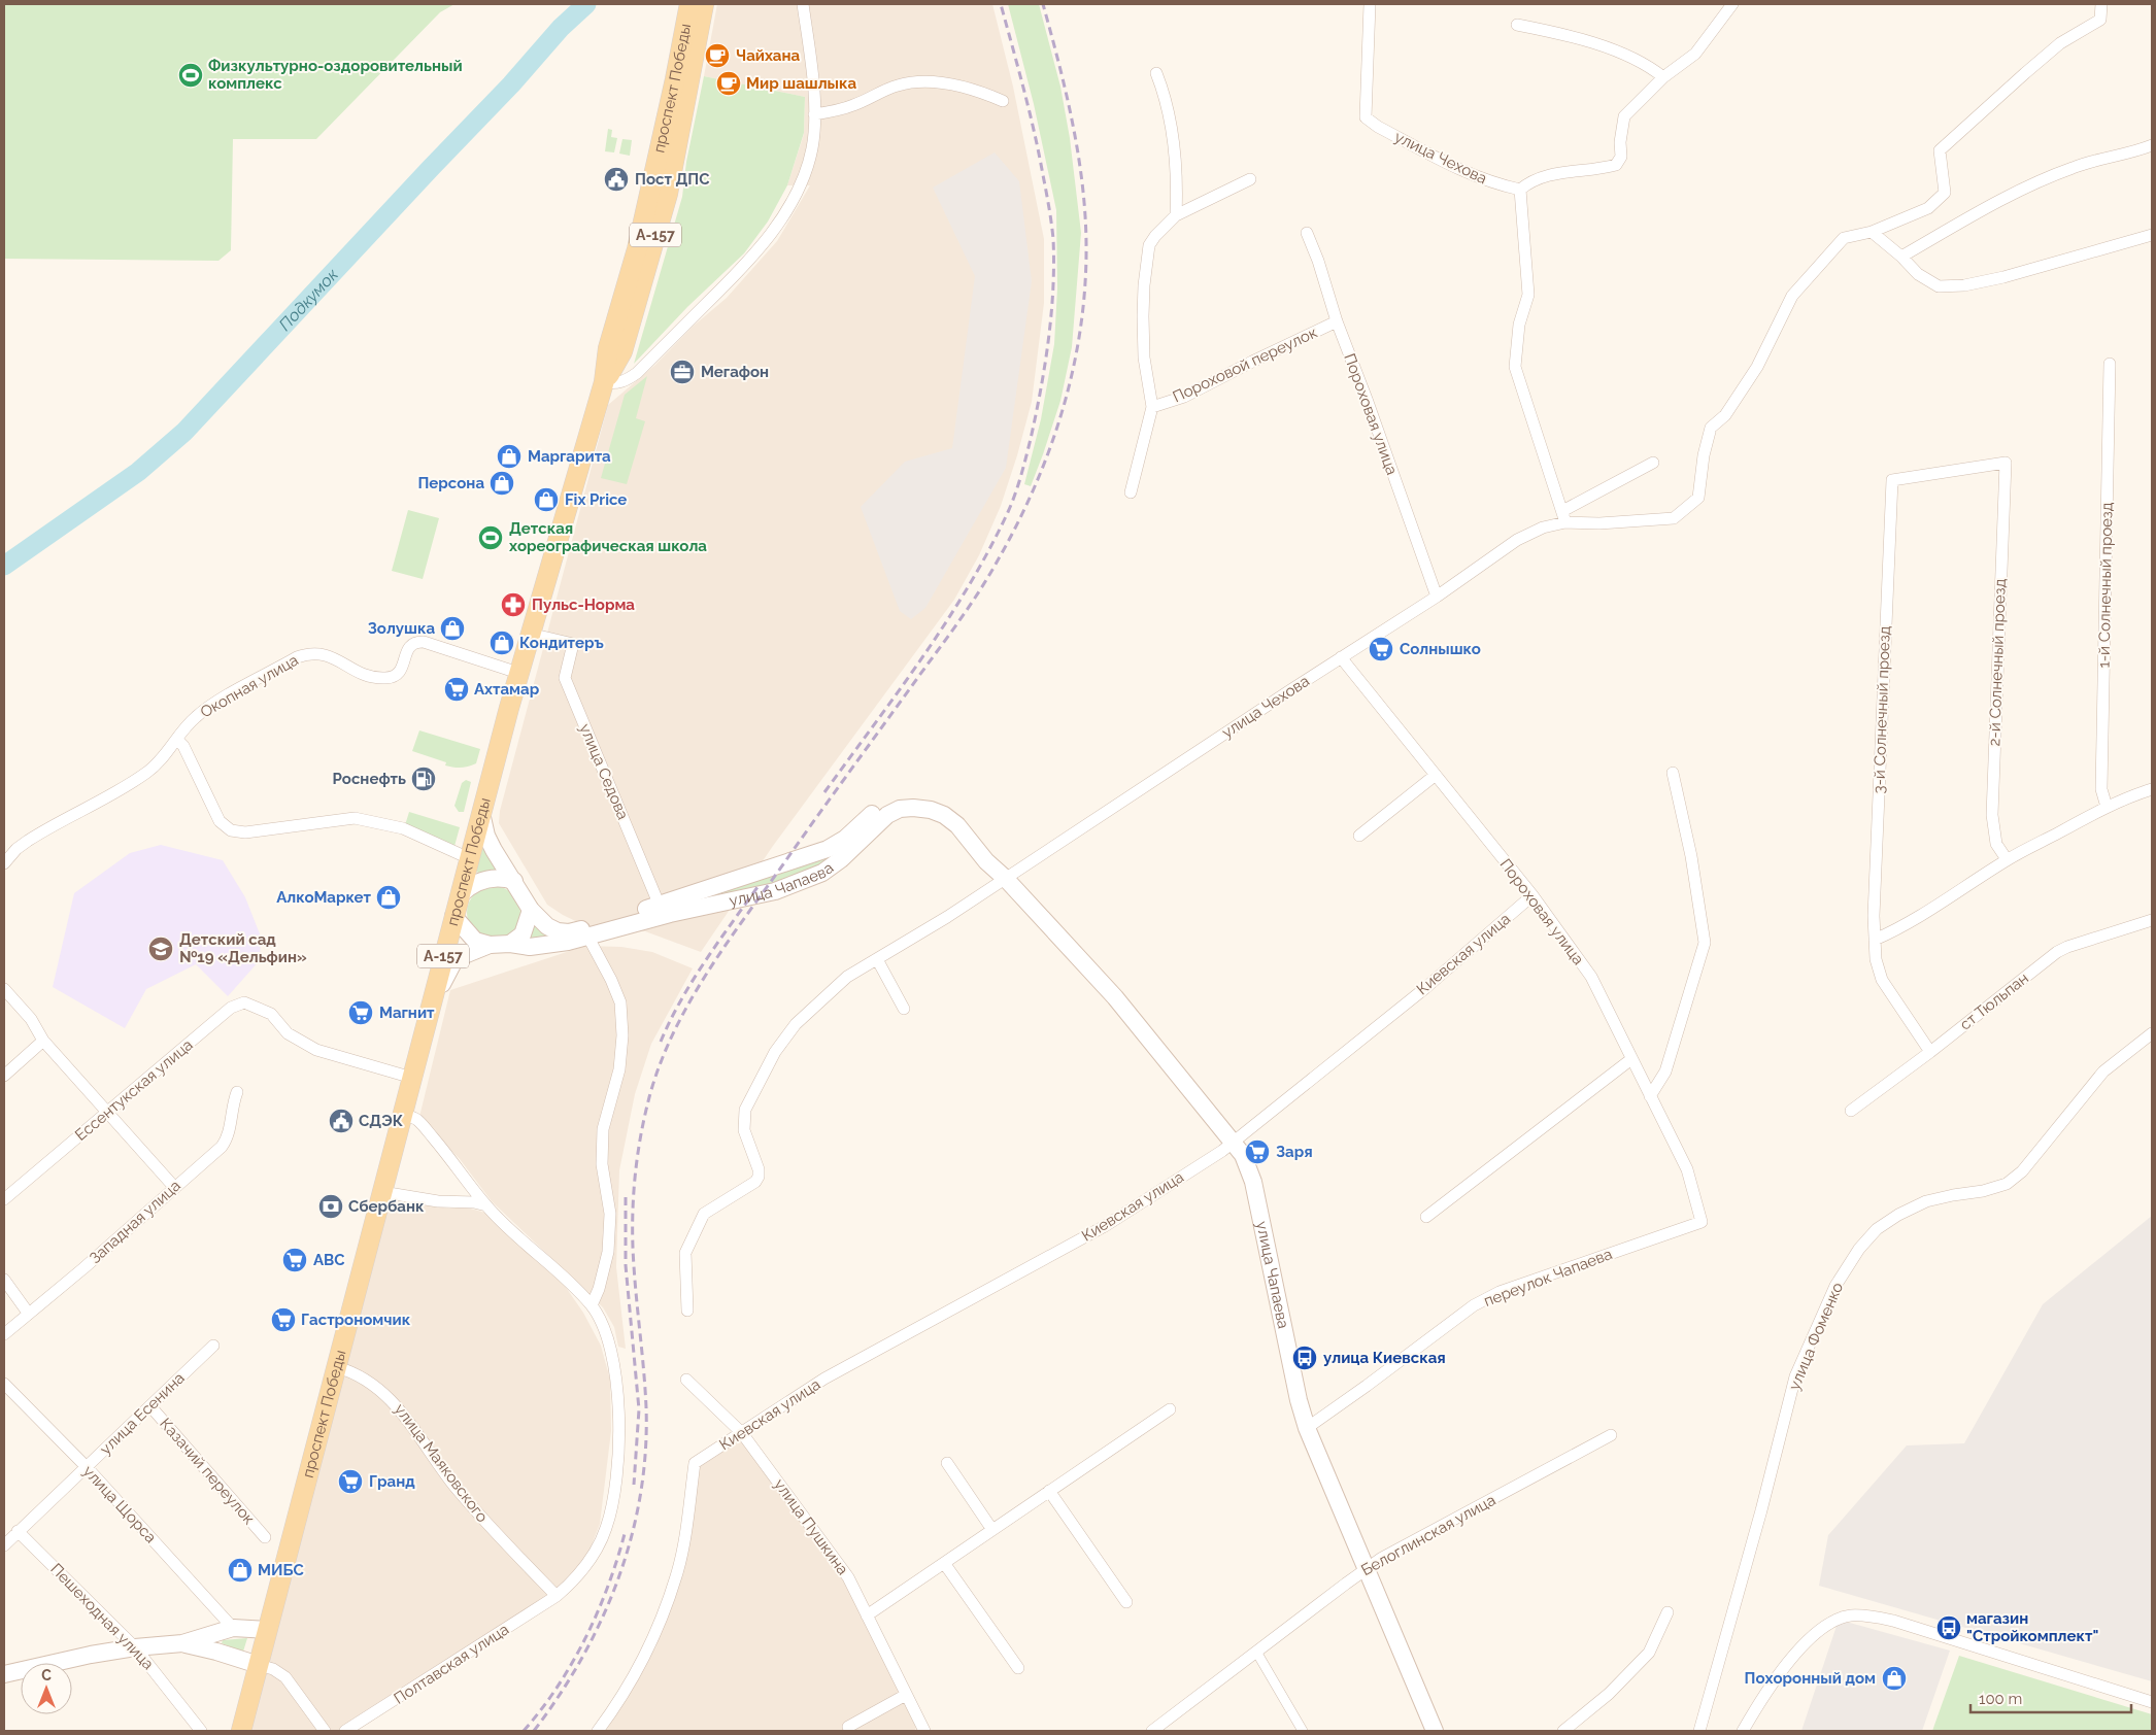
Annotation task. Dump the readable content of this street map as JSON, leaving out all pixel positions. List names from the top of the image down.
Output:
{
  "streets": {
    "main road": ["проспект Победы", "А-157", "улица Чапаева"],
    "street": [
      "улица Чехова",
      "Пороховой переулок",
      "Пороховая улица",
      "1-й Солнечный проезд",
      "2-й Солнечный проезд",
      "Окопная улица",
      "3-й Солнечный проезд",
      "улица Седова",
      "Киевская улица",
      "ст Тюльпан",
      "Ессентукская улица",
      "Западная улица",
      "переулок Чапаева",
      "улица Фоменко",
      "улица Есенина",
      "улица Маяковского",
      "Казачий переулок",
      "улица Щорса",
      "улица Пушкина",
      "Белоглинская улица",
      "Пешеходная улица",
      "Полтавская улица"
    ]
  },
  "crossings": [
    ["проспект Победы", "Окопная улица"],
    ["проспект Победы", "улица Седова"],
    ["проспект Победы", "улица Чапаева"],
    ["проспект Победы", "Ессентукская улица"],
    ["проспект Победы", "улица Маяковского"],
    ["улица Чехова", "Пороховая улица"],
    ["улица Чехова", "улица Чапаева"],
    ["Пороховой переулок", "Пороховая улица"],
    ["Пороховая улица", "Киевская улица"],
    ["Пороховая улица", "переулок Чапаева"],
    ["2-й Солнечный проезд", "3-й Солнечный проезд"],
    ["3-й Солнечный проезд", "ст Тюльпан"],
    ["улица Чапаева", "Киевская улица"],
    ["улица Чапаева", "переулок Чапаева"],
    ["улица Чапаева", "Белоглинская улица"],
    ["Киевская улица", "улица Пушкина"],
    ["улица Есенина", "Казачий переулок"],
    ["улица Есенина", "улица Щорса"],
    ["улица Есенина", "Пешеходная улица"],
    ["улица Маяковского", "Полтавская улица"]
  ],
  "water": ["Подкумок"],
  "places": {
    "cafe": ["Чайхана", "Мир шашлыка"],
    "sports": ["Физкультурно-оздоровительный комплекс", "Детская хореографическая школа"],
    "public building": ["Пост ДПС", "СДЭК"],
    "office": ["Мегафон"],
    "shop": [
      "Маргарита",
      "Персона",
      "Fix Price",
      "Золушка",
      "Кондитеръ",
      "АлкоМаркет",
      "МИБС",
      "Похоронный дом"
    ],
    "pharmacy": ["Пульс-Норма"],
    "supermarket": [
      "Солнышко",
      "Ахтамар",
      "Магнит",
      "Заря",
      "ABC",
      "Гастрономчик",
      "Гранд"
    ],
    "fuel station": ["Роснефть"],
    "school or university": ["Детский сад №19 «Дельфин»"],
    "bank": ["Сбербанк"],
    "bus stop": ["улица Киевская", "магазин \"Стройкомплект\""]
  },
  "scale_bar": "100 m",
  "north": "top"
}
